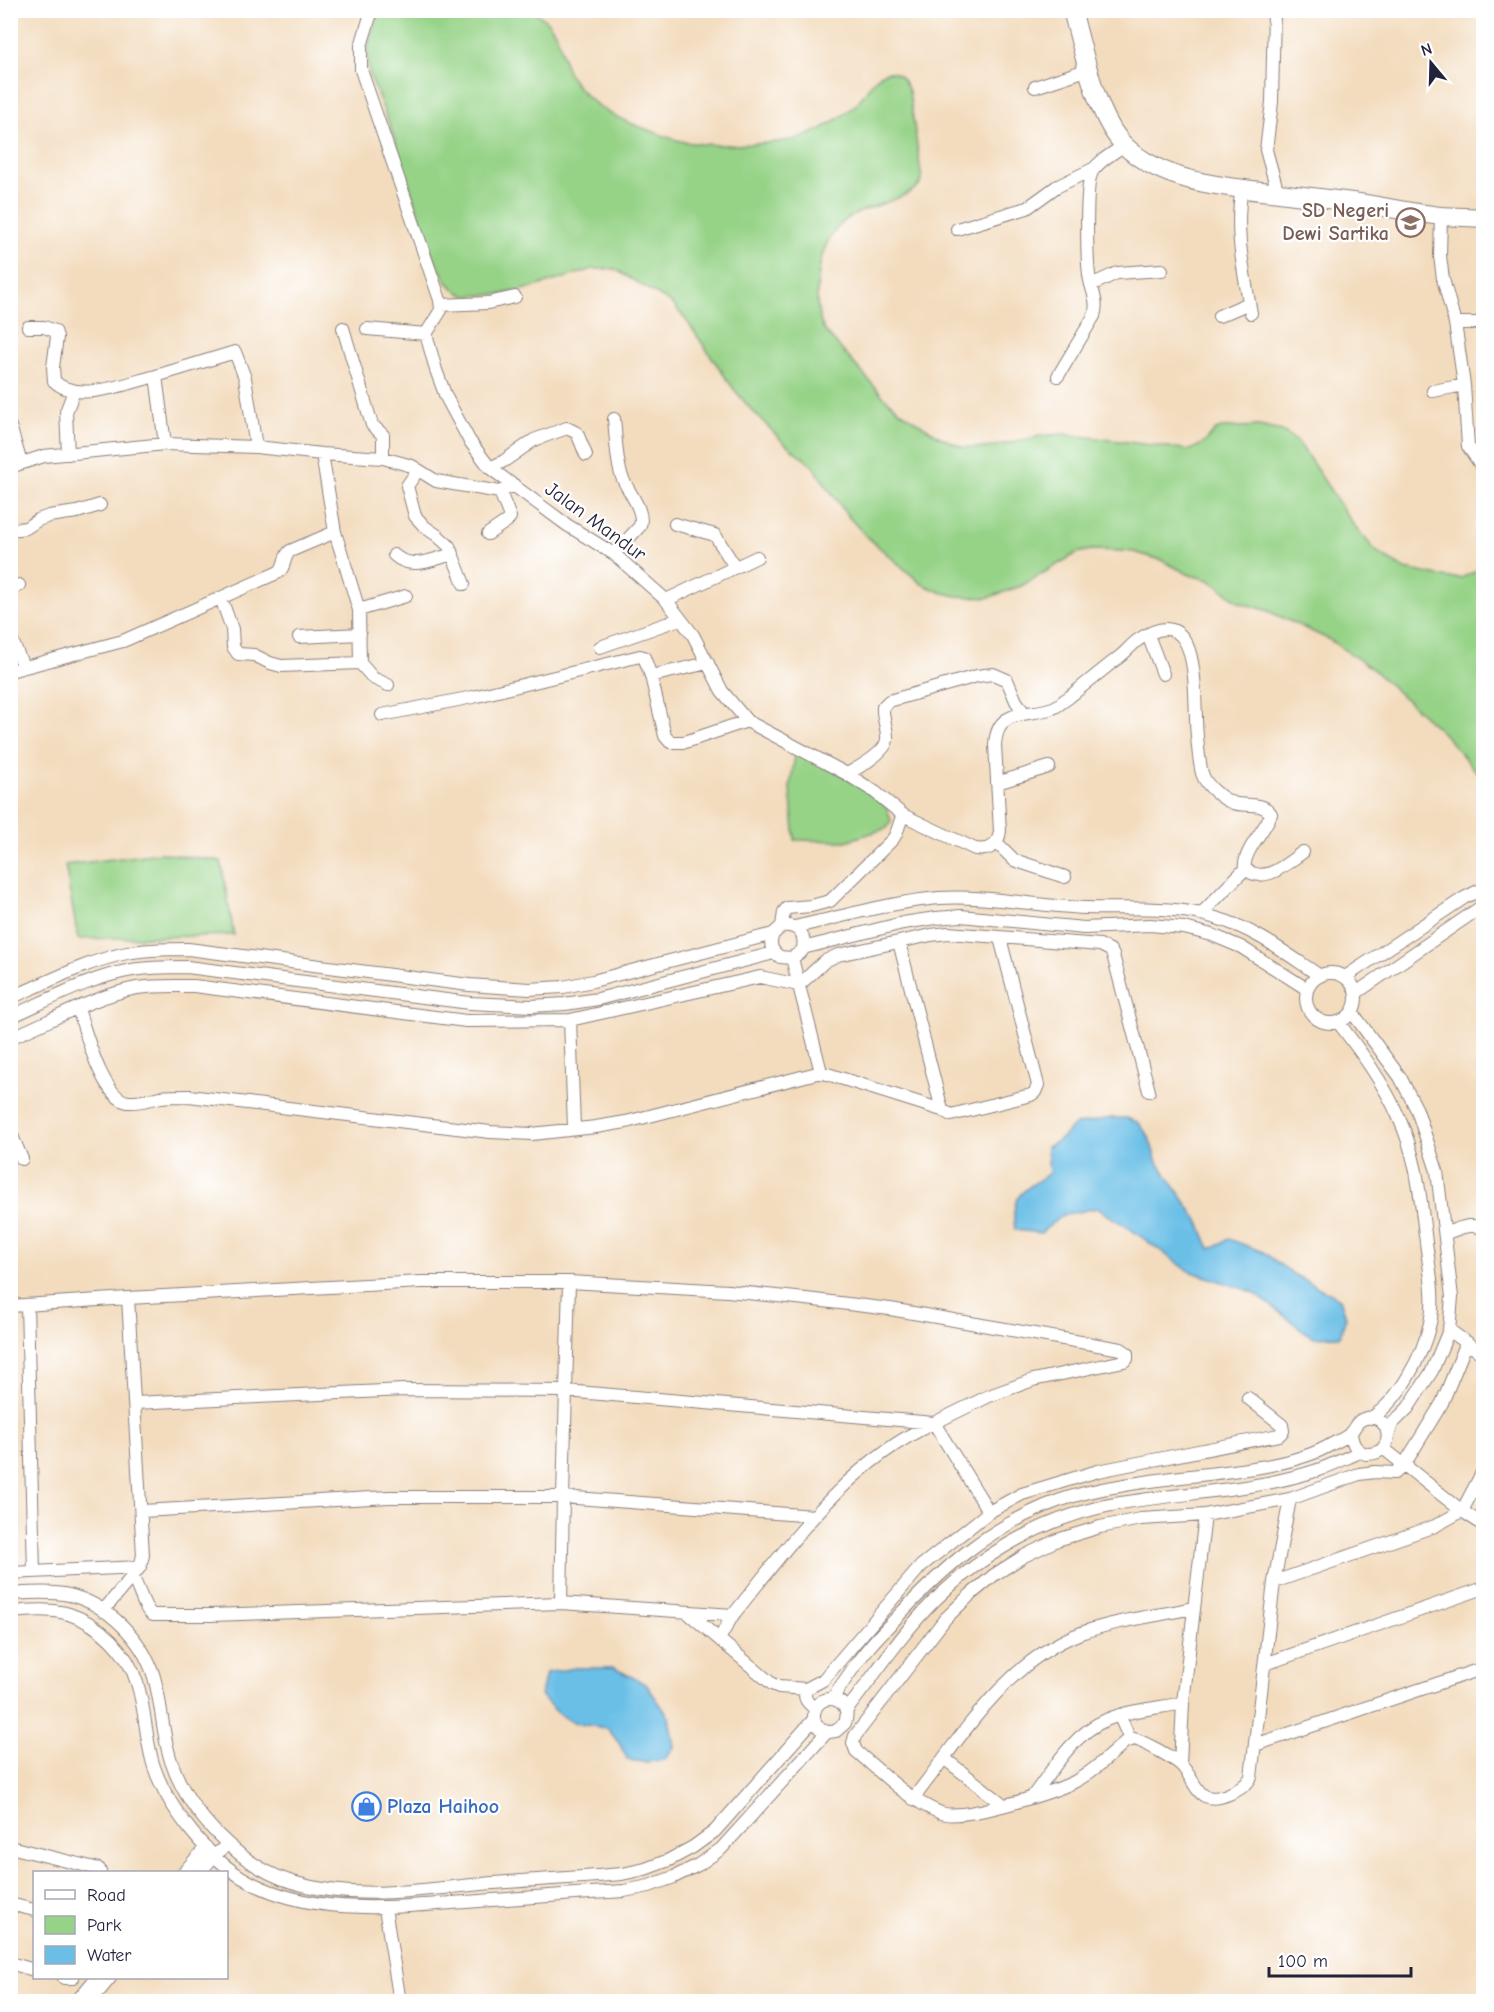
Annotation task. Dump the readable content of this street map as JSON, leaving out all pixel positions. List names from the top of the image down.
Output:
{
  "streets": {
    "street": ["Jalan Mandur"]
  },
  "places": {
    "school or university": ["SD Negeri Dewi Sartika"],
    "shop": ["Plaza Haihoo"]
  },
  "legend": ["Road", "Park", "Water"],
  "scale_bar": "100 m",
  "north": "top"
}
